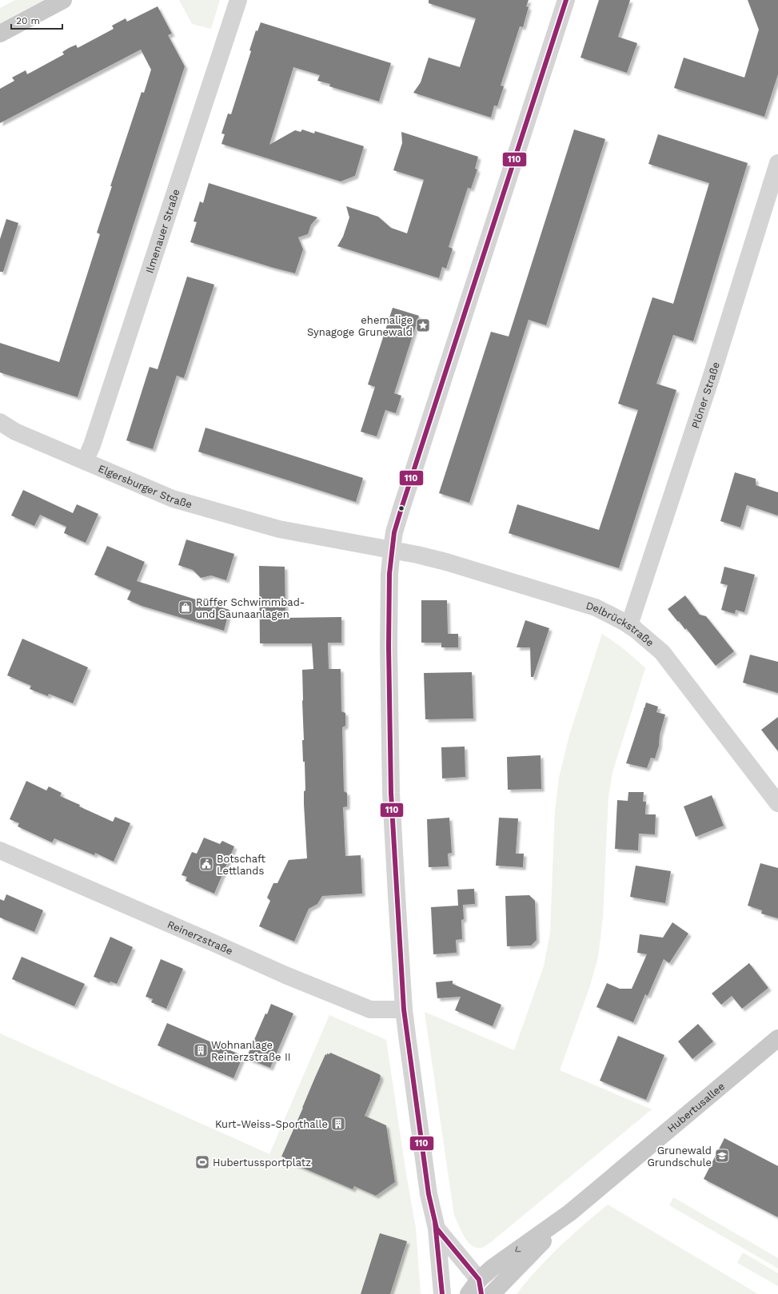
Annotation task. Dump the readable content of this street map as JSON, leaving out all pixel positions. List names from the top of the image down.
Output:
{
  "streets": {
    "main road": ["Hubertusallee"],
    "street": [
      "Ilmenauer Straße",
      "Plöner Straße",
      "Elgersburger Straße",
      "Delbrückstraße",
      "Reinerzstraße"
    ]
  },
  "crossings": [
    ["Ilmenauer Straße", "Elgersburger Straße"],
    ["Plöner Straße", "Delbrückstraße"],
    ["Elgersburger Straße", "Delbrückstraße"]
  ],
  "places": {
    "place": ["ehemalige Synagoge Grunewald"],
    "shop": ["Rüffer Schwimmbad- und Saunaanlagen"],
    "public building": ["Botschaft Lettlands"],
    "building": ["Wohnanlage Reinerzstraße II", "Kurt-Weiss-Sporthalle"],
    "school or university": ["Grunewald Grundschule"],
    "sports": ["Hubertussportplatz"]
  },
  "lines": ["transit line 110"],
  "scale_bar": "20 m"
}
